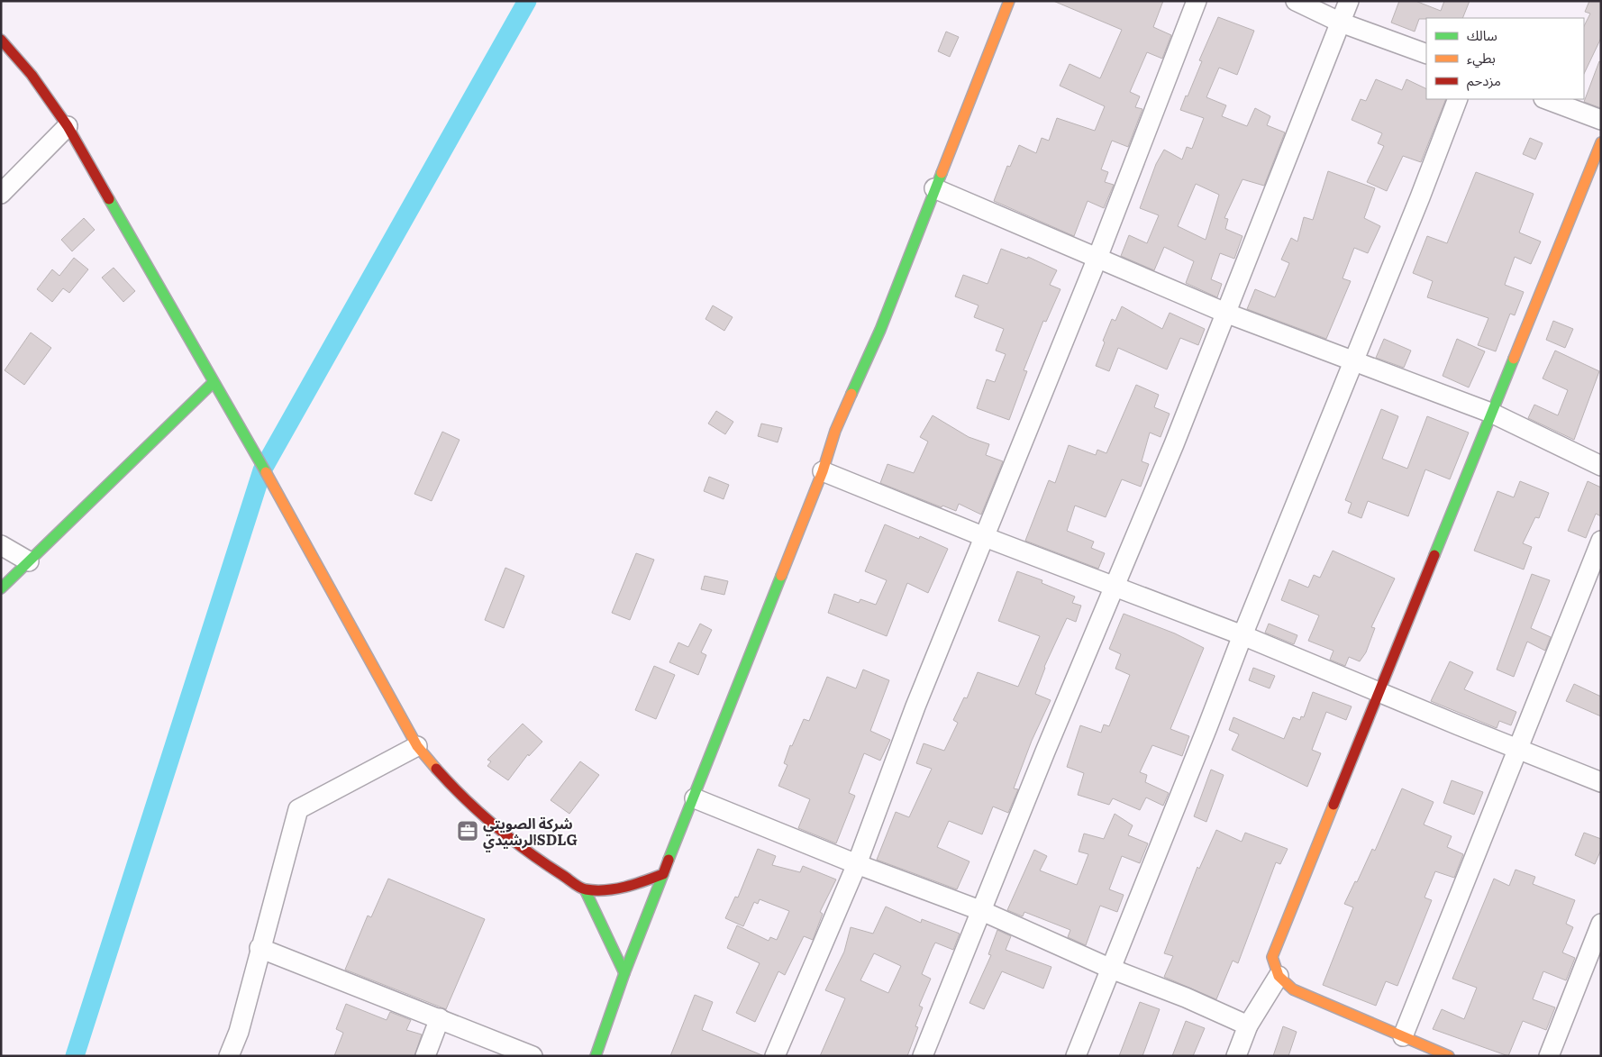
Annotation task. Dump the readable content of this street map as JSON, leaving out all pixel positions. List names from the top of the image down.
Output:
{
  "places": {
    "office": ["شركة الصويتي الرشيديSDLG"]
  },
  "legend": ["سالك", "بطيء", "مزدحم"]
}
